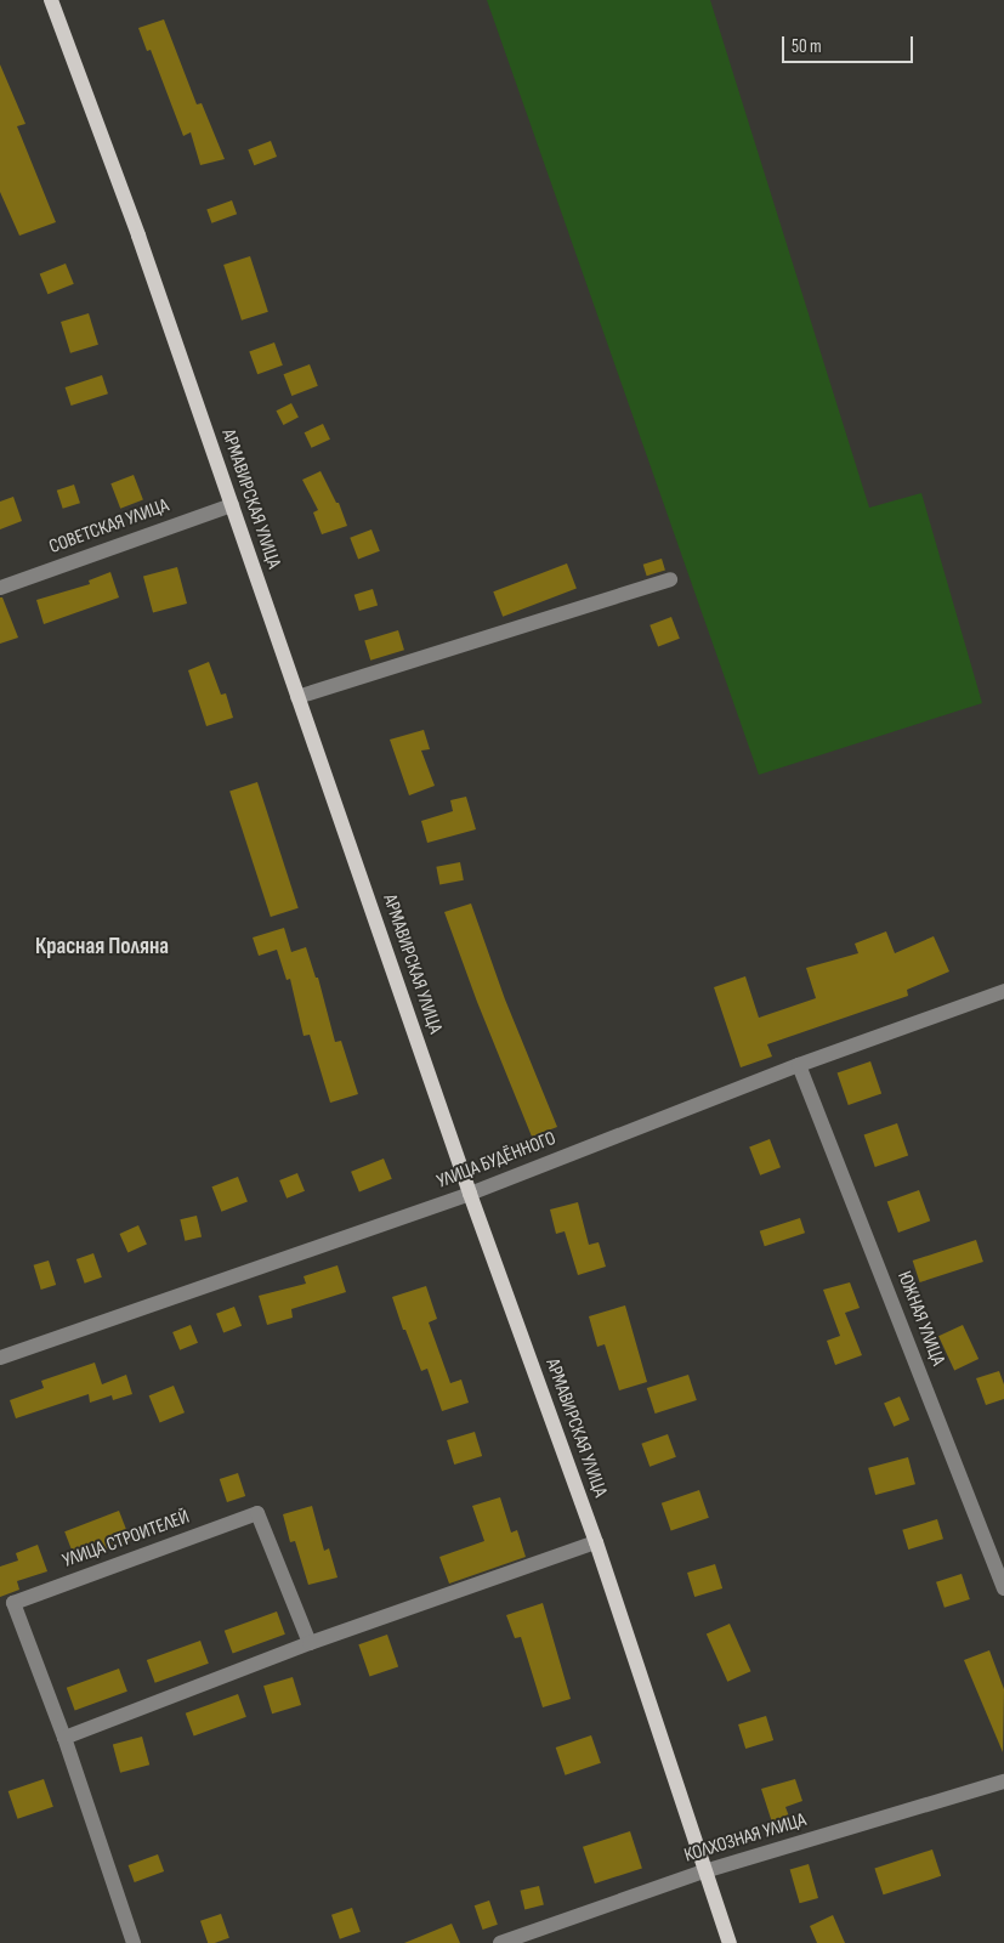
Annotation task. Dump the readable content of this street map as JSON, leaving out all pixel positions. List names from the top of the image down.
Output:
{
  "streets": {
    "main road": ["АРМАВИРСКАЯ УЛИЦА"],
    "street": [
      "СОВЕТСКАЯ УЛИЦА",
      "УЛИЦА БУДЁННОГО",
      "ЮЖНАЯ УЛИЦА",
      "УЛИЦА СТРОИТЕЛЕЙ",
      "КОЛХОЗНАЯ УЛИЦА"
    ]
  },
  "crossings": [
    ["АРМАВИРСКАЯ УЛИЦА", "СОВЕТСКАЯ УЛИЦА"],
    ["АРМАВИРСКАЯ УЛИЦА", "УЛИЦА БУДЁННОГО"],
    ["АРМАВИРСКАЯ УЛИЦА", "КОЛХОЗНАЯ УЛИЦА"],
    ["УЛИЦА БУДЁННОГО", "ЮЖНАЯ УЛИЦА"]
  ],
  "districts": ["Красная Поляна"],
  "scale_bar": "50 m"
}
